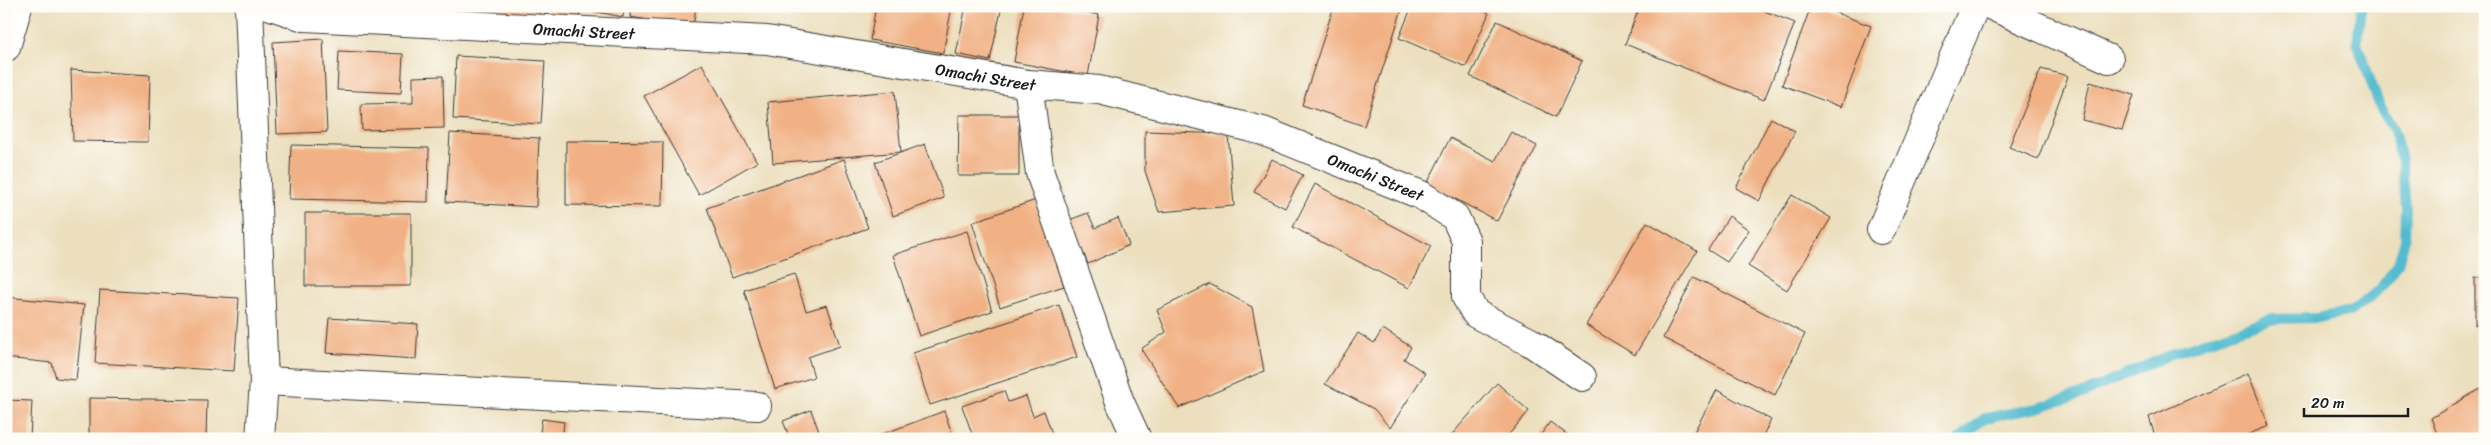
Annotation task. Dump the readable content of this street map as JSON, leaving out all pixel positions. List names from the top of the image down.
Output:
{
  "streets": {
    "street": ["Omachi Street"]
  },
  "scale_bar": "20 m"
}
